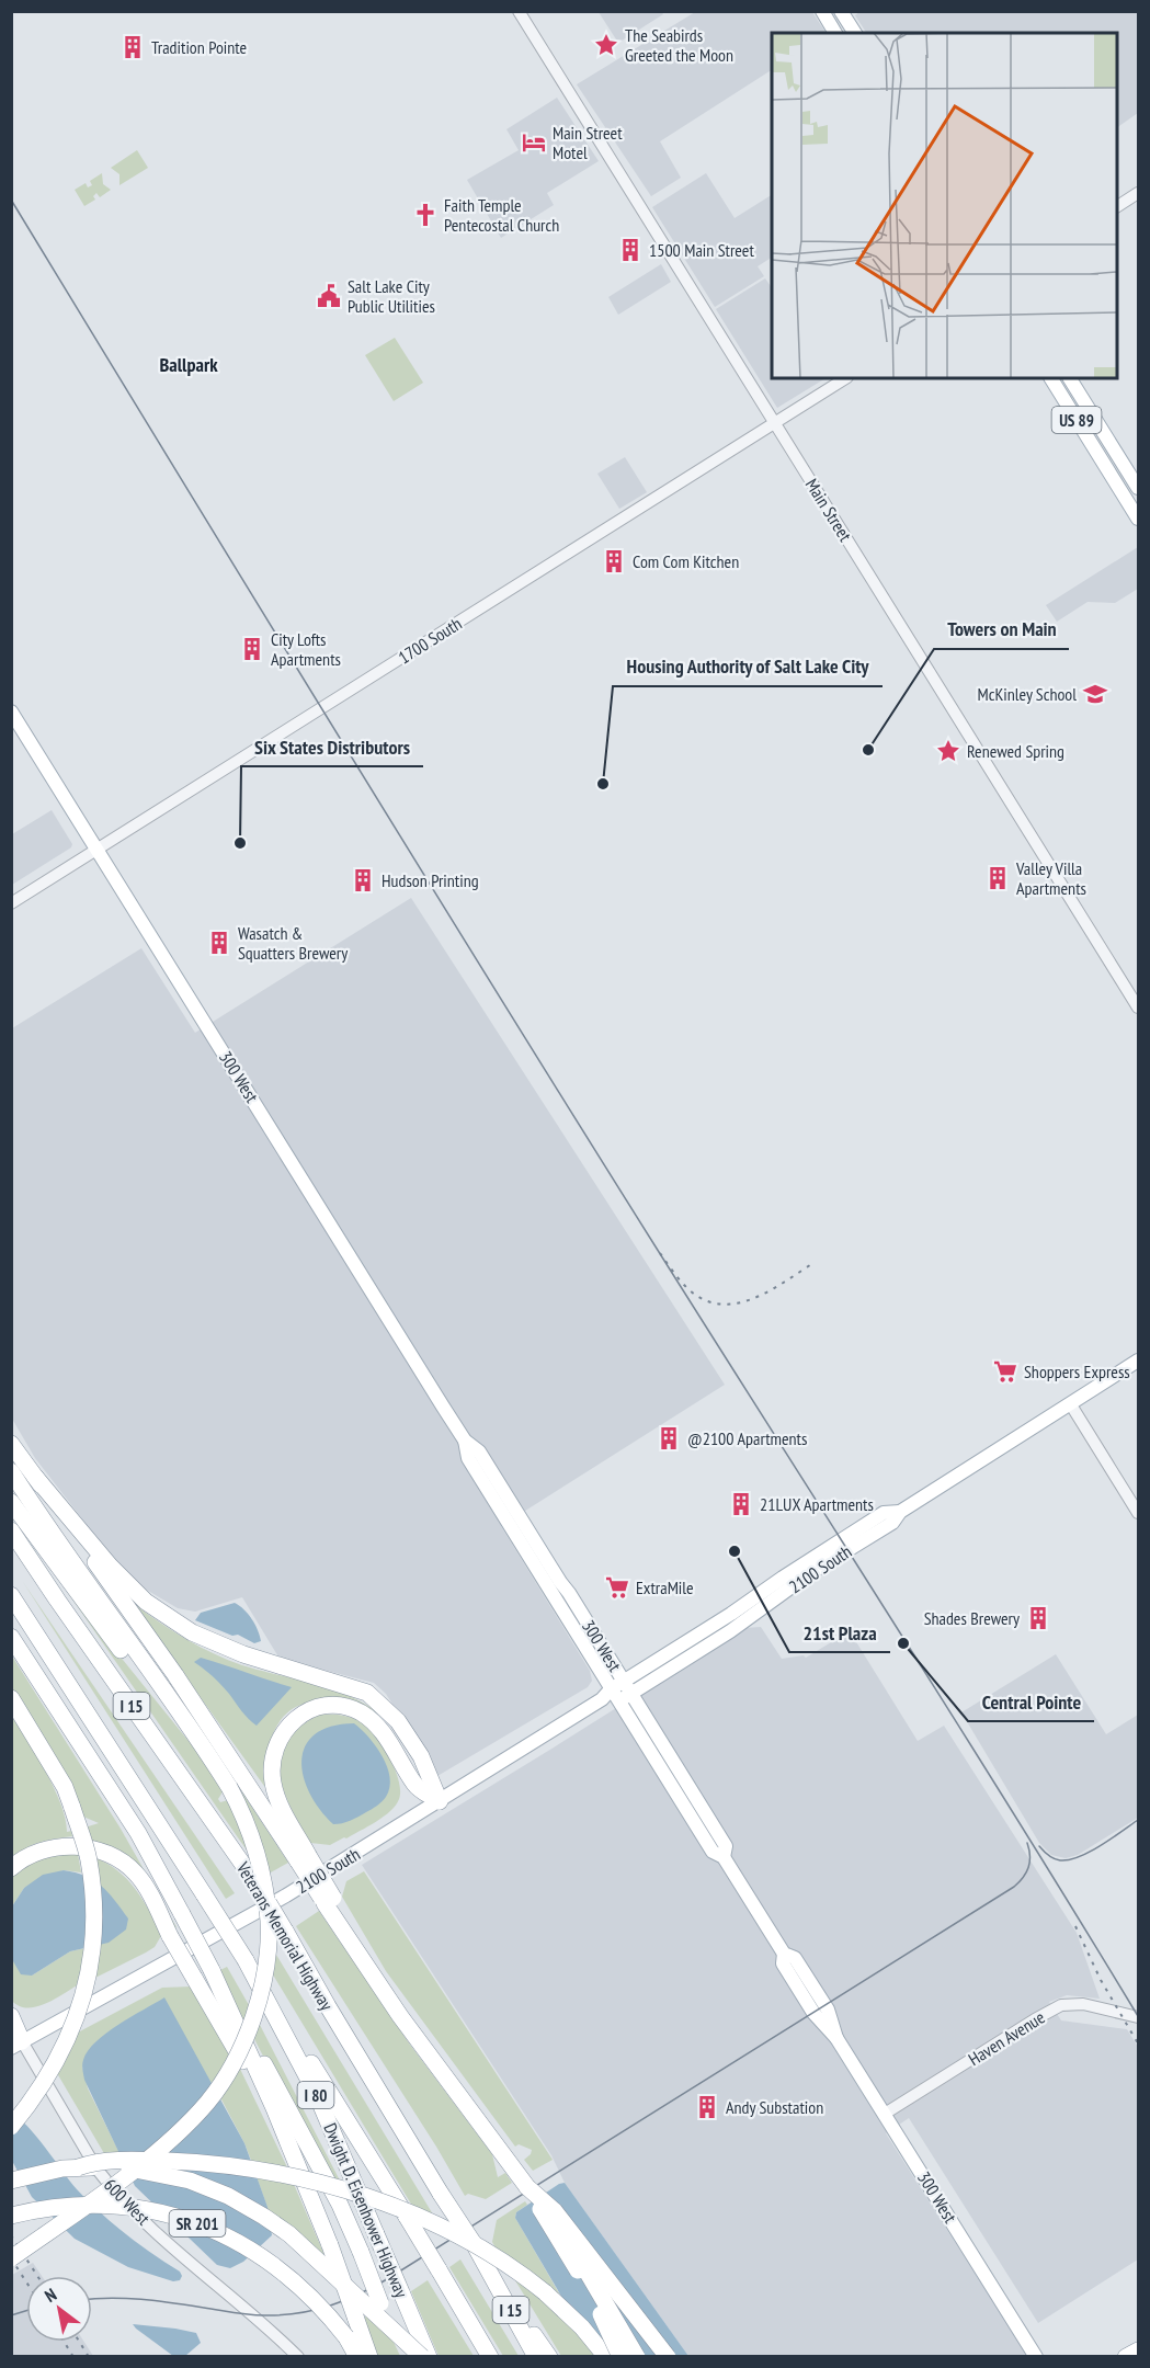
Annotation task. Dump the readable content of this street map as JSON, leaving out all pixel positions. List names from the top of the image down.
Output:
{
  "streets": {
    "highway": [
      "I 15",
      "Veterans Memorial Highway",
      "I 80",
      "Dwight D. Eisenhower Highway",
      "SR 201"
    ],
    "main road": ["US 89", "300 West", "2100 South"],
    "street": [
      "Main Street",
      "1700 South",
      "Haven Avenue",
      "600 West"
    ]
  },
  "crossings": [
    ["Main Street", "1700 South"],
    ["1700 South", "300 West"],
    ["300 West", "2100 South"],
    ["300 West", "Haven Avenue"],
    ["2100 South", "600 West"],
    ["I 15", "Dwight D. Eisenhower Highway"]
  ],
  "districts": ["Ballpark"],
  "places": {
    "place": ["The Seabirds Greeted the Moon", "Renewed Spring"],
    "building": [
      "Tradition Pointe",
      "1500 Main Street",
      "Com Com Kitchen",
      "City Lofts Apartments",
      "Valley Villa Apartments",
      "Hudson Printing",
      "Wasatch & Squatters Brewery",
      "@2100 Apartments",
      "21LUX Apartments",
      "Shades Brewery",
      "Andy Substation"
    ],
    "hotel": ["Main Street Motel"],
    "church": ["Faith Temple Pentecostal Church"],
    "public building": ["Salt Lake City Public Utilities"],
    "school or university": ["McKinley School"],
    "other": [
      "Towers on Main",
      "Housing Authority of Salt Lake City",
      "Six States Distributors",
      "21st Plaza",
      "Central Pointe"
    ],
    "supermarket": ["Shoppers Express", "ExtraMile"]
  },
  "north": "top left"
}
